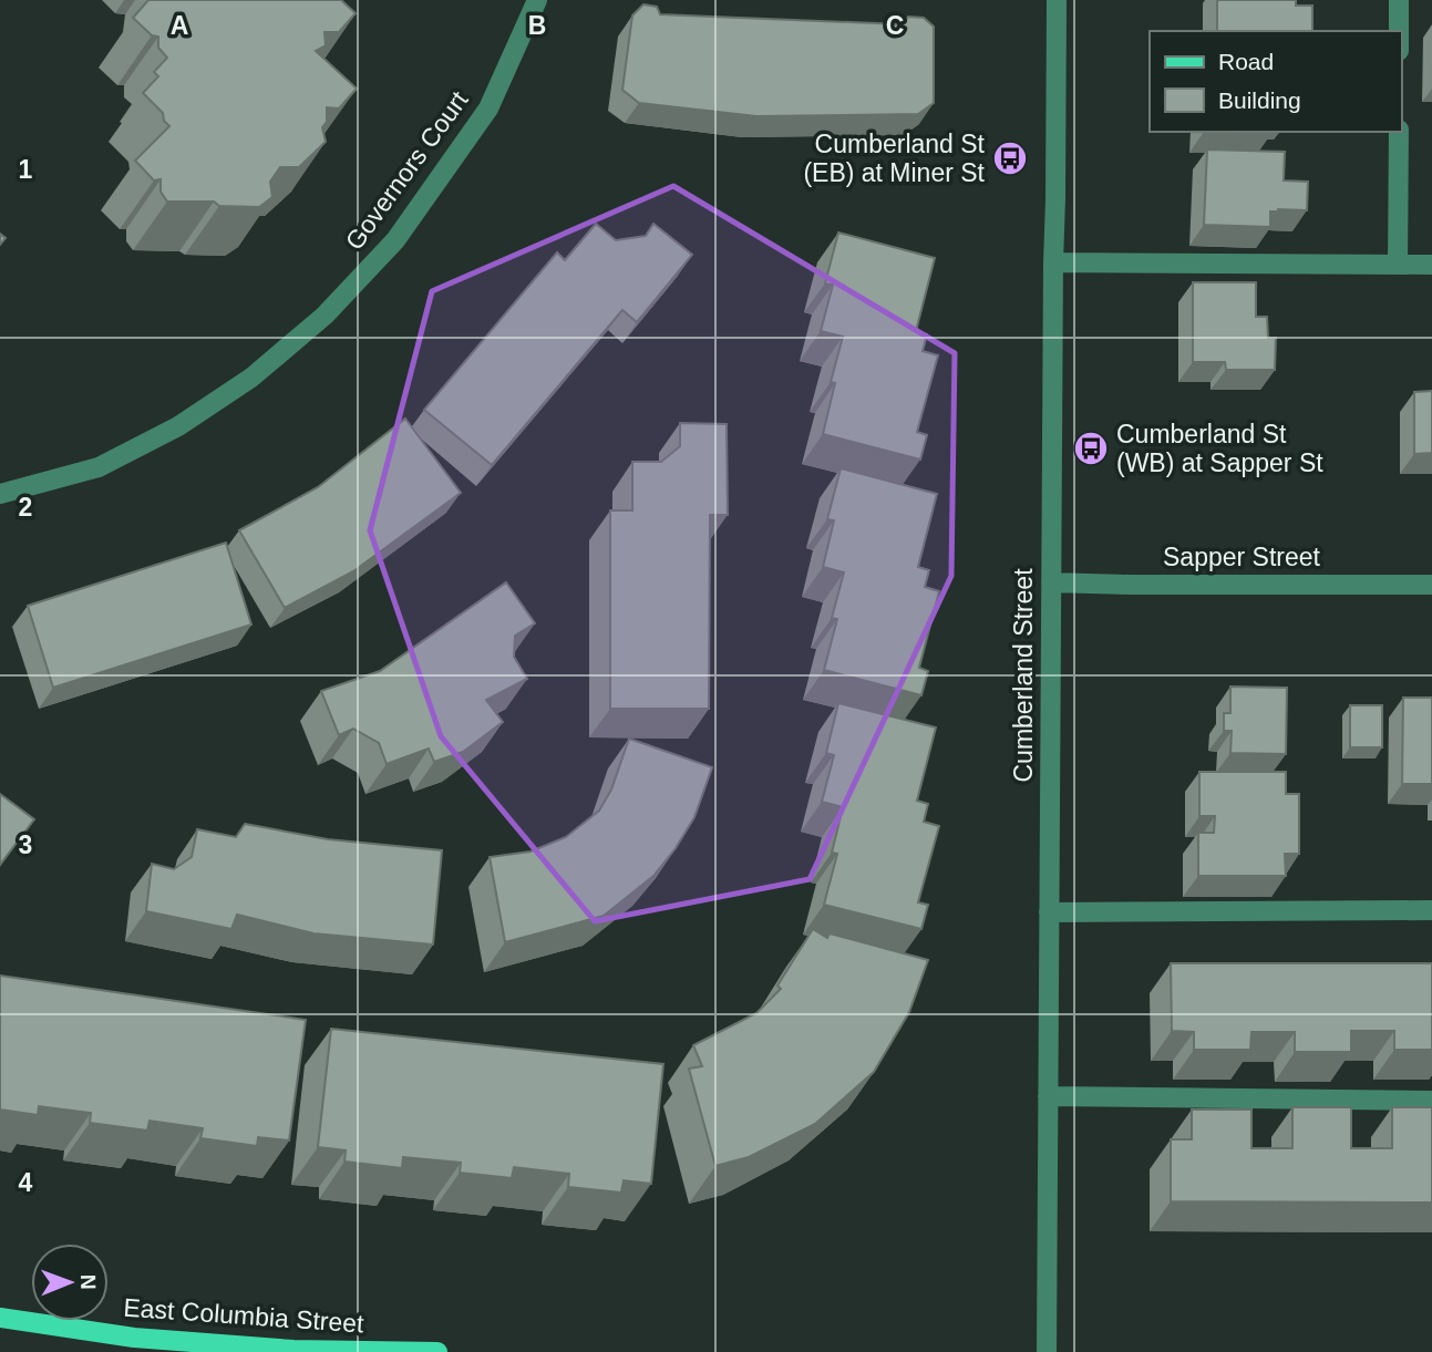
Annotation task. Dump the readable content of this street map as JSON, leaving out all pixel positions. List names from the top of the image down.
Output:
{
  "streets": {
    "main road": ["East Columbia Street"],
    "street": ["Governors Court", "Sapper Street", "Cumberland Street"]
  },
  "crossings": [
    ["Sapper Street", "Cumberland Street"]
  ],
  "places": {
    "bus stop": ["Cumberland St (EB) at Miner St", "Cumberland St (WB) at Sapper St"]
  },
  "legend": ["Road", "Building"],
  "north": "right",
  "grid": {
    "columns": ["A", "B", "C"],
    "rows": [
      "1",
      "2",
      "3",
      "4"
    ]
  }
}
